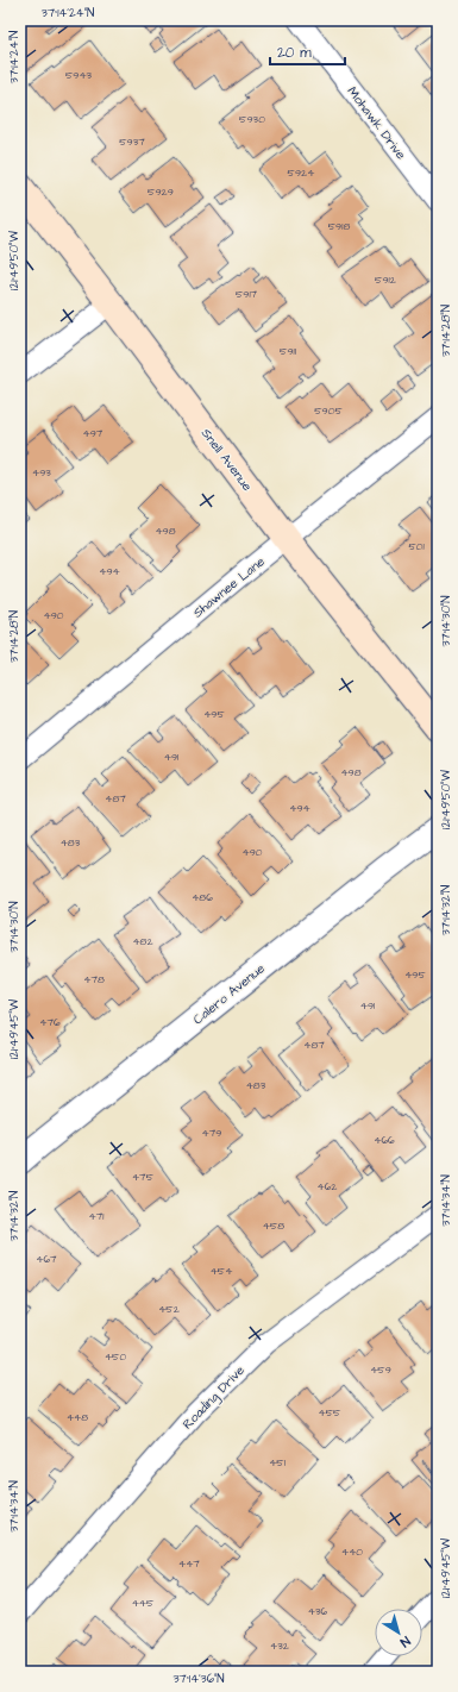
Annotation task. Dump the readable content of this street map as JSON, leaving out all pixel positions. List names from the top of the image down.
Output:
{
  "streets": {
    "main road": ["Snell Avenue"],
    "street": [
      "Mohawk Drive",
      "Shawnee Lane",
      "Calero Avenue",
      "Roading Drive"
    ]
  },
  "crossings": [
    ["Snell Avenue", "Shawnee Lane"]
  ],
  "house_numbers": [
    "5943",
    "5930",
    "5937",
    "5924",
    "5929",
    "5918",
    "5912",
    "5917",
    "5911",
    "5905",
    "497",
    "493",
    "498",
    "501",
    "494",
    "490",
    "495",
    "491",
    "498",
    "487",
    "494",
    "483",
    "490",
    "486",
    "482",
    "495",
    "478",
    "491",
    "476",
    "487",
    "483",
    "479",
    "466",
    "475",
    "462",
    "471",
    "458",
    "467",
    "454",
    "452",
    "450",
    "459",
    "455",
    "448",
    "451",
    "440",
    "447",
    "445",
    "436",
    "432"
  ],
  "scale_bar": "20 m",
  "north": "bottom right",
  "coordinates": [
    "37°14'24\"N",
    "121°49'50\"W",
    "37°14'28\"N",
    "37°14'30\"N",
    "37°14'32\"N",
    "121°49'45\"W",
    "37°14'34\"N",
    "37°14'36\"N"
  ]
}
